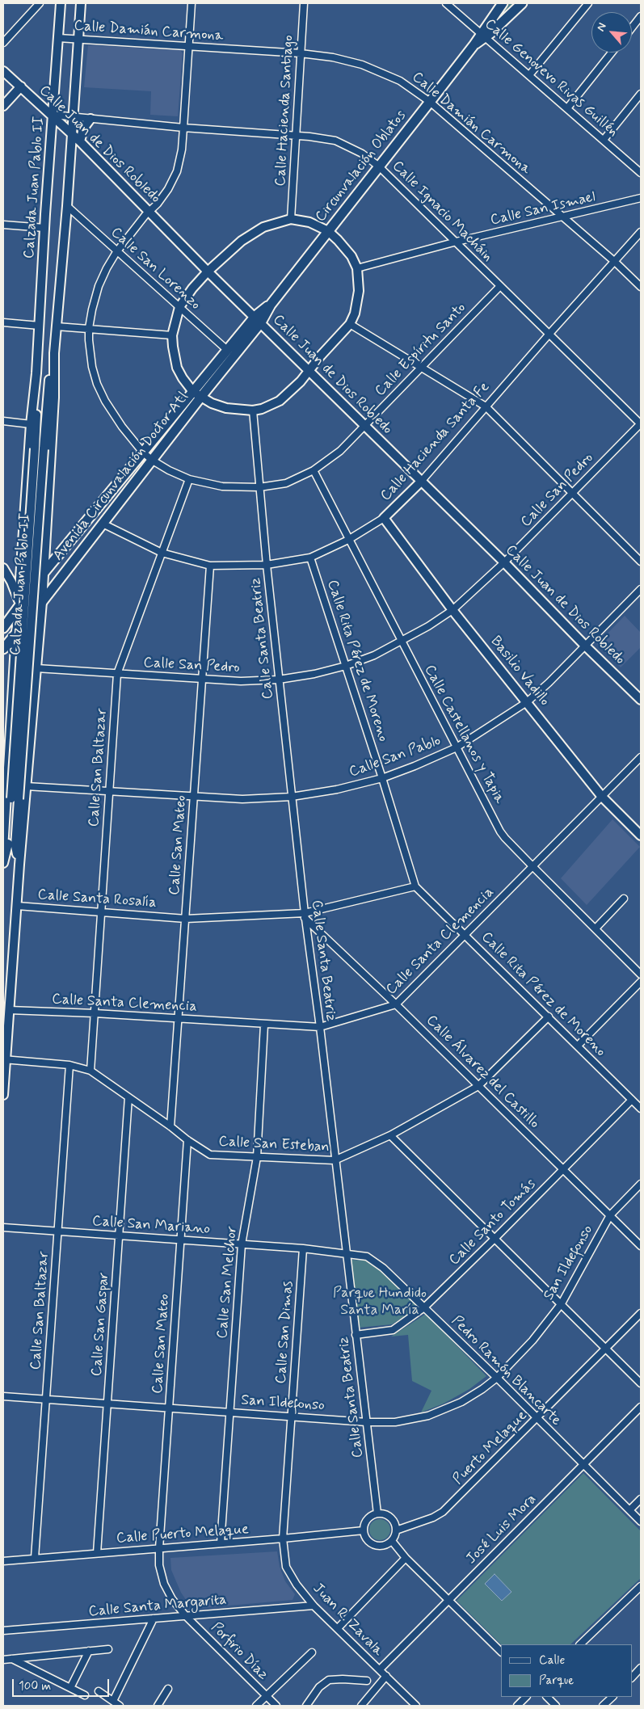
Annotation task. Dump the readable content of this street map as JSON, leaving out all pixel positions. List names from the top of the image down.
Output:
{
  "streets": {
    "main road": ["Circunvalación Oblatos", "Avenida Circunvalación Doctor Atl"],
    "street": [
      "Calle Damián Carmona",
      "Calle Genovevo Rivas Guillén",
      "Calle Hacienda Santiago",
      "Calle Juan de Dios Robledo",
      "Calzada Juan Pablo II",
      "Calle San Ismael",
      "Calle Ignacio Macháin",
      "Calle San Lorenzo",
      "Calle Espíritu Santo",
      "Calle Hacienda Santa Fe",
      "Calle San Pedro",
      "Calle Santa Beatriz",
      "Calle Rita Pérez de Moreno",
      "Basilio Vadillo",
      "Calle Castellanos y Tapia",
      "Calle San Pablo",
      "Calle San Baltazar",
      "Calle San Mateo",
      "Calle Santa Rosalía",
      "Calle Santa Clemencia",
      "Calle Álvarez del Castillo",
      "Calle San Esteban",
      "Calle Santo Tomás",
      "Calle San Mariano",
      "San Ildefonso",
      "Calle San Melchor",
      "Calle San Gaspar",
      "Calle San Dimas",
      "Pedro Ramón Blancarte",
      "Puerto Melaque",
      "José Luis Mora",
      "Calle Puerto Melaque",
      "Calle Santa Margarita",
      "Juan R. Zavala",
      "Porfirio Díaz"
    ]
  },
  "crossings": [
    ["Calle Damián Carmona", "Calle Hacienda Santiago"],
    ["Calle Damián Carmona", "Circunvalación Oblatos"],
    ["Calle Damián Carmona", "Calzada Juan Pablo II"],
    ["Calle Damián Carmona", "Calle San Ismael"],
    ["Calle Damián Carmona", "Calle Espíritu Santo"],
    ["Calle Damián Carmona", "Calle Hacienda Santa Fe"],
    ["Calle Genovevo Rivas Guillén", "Circunvalación Oblatos"],
    ["Calle Hacienda Santiago", "Calle Ignacio Macháin"],
    ["Calle Juan de Dios Robledo", "Circunvalación Oblatos"],
    ["Calle Juan de Dios Robledo", "Calzada Juan Pablo II"],
    ["Calle Juan de Dios Robledo", "Calle Ignacio Macháin"],
    ["Calle Juan de Dios Robledo", "Calle Espíritu Santo"],
    ["Calle Juan de Dios Robledo", "Calle Hacienda Santa Fe"],
    ["Calle Juan de Dios Robledo", "Avenida Circunvalación Doctor Atl"],
    ["Calle Juan de Dios Robledo", "Calle San Pedro"],
    ["Calle Juan de Dios Robledo", "Calle San Pablo"],
    ["Circunvalación Oblatos", "Calle Ignacio Macháin"],
    ["Circunvalación Oblatos", "Avenida Circunvalación Doctor Atl"],
    ["Calzada Juan Pablo II", "Calle Ignacio Macháin"],
    ["Calzada Juan Pablo II", "Calle San Lorenzo"],
    ["Calzada Juan Pablo II", "Avenida Circunvalación Doctor Atl"],
    ["Calzada Juan Pablo II", "Calle San Pedro"],
    ["Calzada Juan Pablo II", "Calle San Pablo"],
    ["Calzada Juan Pablo II", "Calle Santa Rosalía"],
    ["Calzada Juan Pablo II", "Calle Santa Clemencia"],
    ["Calzada Juan Pablo II", "Calle San Esteban"],
    ["Calle San Ismael", "Calle Ignacio Macháin"],
    ["Calle Ignacio Macháin", "Calle Espíritu Santo"],
    ["Calle Ignacio Macháin", "Calle Hacienda Santa Fe"],
    ["Calle Ignacio Macháin", "Calle San Pedro"],
    ["Calle San Lorenzo", "Calle Espíritu Santo"],
    ["Calle San Lorenzo", "Avenida Circunvalación Doctor Atl"],
    ["Calle Espíritu Santo", "Avenida Circunvalación Doctor Atl"],
    ["Calle Espíritu Santo", "Calle Santa Beatriz"],
    ["Calle Espíritu Santo", "Calle Castellanos y Tapia"],
    ["Calle Espíritu Santo", "Calle San Baltazar"],
    ["Calle Hacienda Santa Fe", "Avenida Circunvalación Doctor Atl"],
    ["Calle Hacienda Santa Fe", "Calle Santa Beatriz"],
    ["Calle Hacienda Santa Fe", "Calle Rita Pérez de Moreno"],
    ["Calle Hacienda Santa Fe", "Basilio Vadillo"],
    ["Calle Hacienda Santa Fe", "Calle Castellanos y Tapia"],
    ["Calle Hacienda Santa Fe", "Calle San Baltazar"],
    ["Calle Hacienda Santa Fe", "Calle San Mateo"],
    ["Calle San Pedro", "Calle Santa Beatriz"],
    ["Calle San Pedro", "Calle Rita Pérez de Moreno"],
    ["Calle San Pedro", "Basilio Vadillo"],
    ["Calle San Pedro", "Calle Castellanos y Tapia"],
    ["Calle San Pedro", "Calle San Baltazar"],
    ["Calle San Pedro", "Calle San Mateo"],
    ["Calle Santa Beatriz", "Calle San Pablo"],
    ["Calle Santa Beatriz", "Calle Santa Rosalía"],
    ["Calle Santa Beatriz", "Calle Santa Clemencia"],
    ["Calle Santa Beatriz", "Calle Álvarez del Castillo"],
    ["Calle Santa Beatriz", "Calle San Esteban"],
    ["Calle Santa Beatriz", "Calle Santo Tomás"],
    ["Calle Santa Beatriz", "Calle San Mariano"],
    ["Calle Santa Beatriz", "San Ildefonso"],
    ["Calle Santa Beatriz", "Pedro Ramón Blancarte"],
    ["Calle Santa Beatriz", "Puerto Melaque"],
    ["Calle Santa Beatriz", "Calle Puerto Melaque"],
    ["Calle Rita Pérez de Moreno", "Calle San Pablo"],
    ["Calle Rita Pérez de Moreno", "Calle Santa Rosalía"],
    ["Calle Rita Pérez de Moreno", "Calle Santa Clemencia"],
    ["Calle Rita Pérez de Moreno", "Calle San Esteban"],
    ["Calle Rita Pérez de Moreno", "Calle Santo Tomás"],
    ["Basilio Vadillo", "Calle San Pablo"],
    ["Basilio Vadillo", "Calle Santa Clemencia"],
    ["Calle Castellanos y Tapia", "Calle San Pablo"],
    ["Calle Castellanos y Tapia", "Calle Santa Clemencia"],
    ["Calle San Pablo", "Calle San Baltazar"],
    ["Calle San Pablo", "Calle San Mateo"],
    ["Calle San Baltazar", "Calle Santa Rosalía"],
    ["Calle San Baltazar", "Calle Santa Clemencia"],
    ["Calle San Baltazar", "Calle San Esteban"],
    ["Calle San Baltazar", "Calle San Mariano"],
    ["Calle San Baltazar", "San Ildefonso"],
    ["Calle San Baltazar", "Calle Puerto Melaque"],
    ["Calle San Mateo", "Calle Santa Rosalía"],
    ["Calle San Mateo", "Calle Santa Clemencia"],
    ["Calle San Mateo", "Calle San Esteban"],
    ["Calle San Mateo", "Calle San Mariano"],
    ["Calle San Mateo", "San Ildefonso"],
    ["Calle San Mateo", "Calle Puerto Melaque"],
    ["Calle San Mateo", "Porfirio Díaz"],
    ["Calle Santa Rosalía", "Calle Álvarez del Castillo"],
    ["Calle Santa Clemencia", "Calle Álvarez del Castillo"],
    ["Calle Santa Clemencia", "Calle San Melchor"],
    ["Calle Álvarez del Castillo", "Calle San Esteban"],
    ["Calle Álvarez del Castillo", "Calle Santo Tomás"],
    ["Calle Álvarez del Castillo", "San Ildefonso"],
    ["Calle San Esteban", "Calle San Melchor"],
    ["Calle San Esteban", "Calle San Gaspar"],
    ["Calle Santo Tomás", "Pedro Ramón Blancarte"],
    ["Calle San Mariano", "Calle San Melchor"],
    ["Calle San Mariano", "Calle San Gaspar"],
    ["Calle San Mariano", "Calle San Dimas"],
    ["Calle San Mariano", "Pedro Ramón Blancarte"],
    ["San Ildefonso", "Calle San Melchor"],
    ["San Ildefonso", "Calle San Gaspar"],
    ["San Ildefonso", "Calle San Dimas"],
    ["San Ildefonso", "Pedro Ramón Blancarte"],
    ["Calle San Melchor", "Calle Puerto Melaque"],
    ["Calle San Gaspar", "Calle Puerto Melaque"],
    ["Calle San Dimas", "Calle Puerto Melaque"],
    ["Calle San Dimas", "Juan R. Zavala"],
    ["Pedro Ramón Blancarte", "Puerto Melaque"],
    ["Pedro Ramón Blancarte", "José Luis Mora"],
    ["Puerto Melaque", "Calle Puerto Melaque"],
    ["José Luis Mora", "Juan R. Zavala"],
    ["Calle Puerto Melaque", "Juan R. Zavala"],
    ["Calle Puerto Melaque", "Porfirio Díaz"],
    ["Calle Santa Margarita", "Juan R. Zavala"],
    ["Calle Santa Margarita", "Porfirio Díaz"]
  ],
  "parks": ["Parque Hundido Santa María"],
  "legend": ["Calle", "Parque"],
  "scale_bar": "100 m",
  "north": "top left"
}
